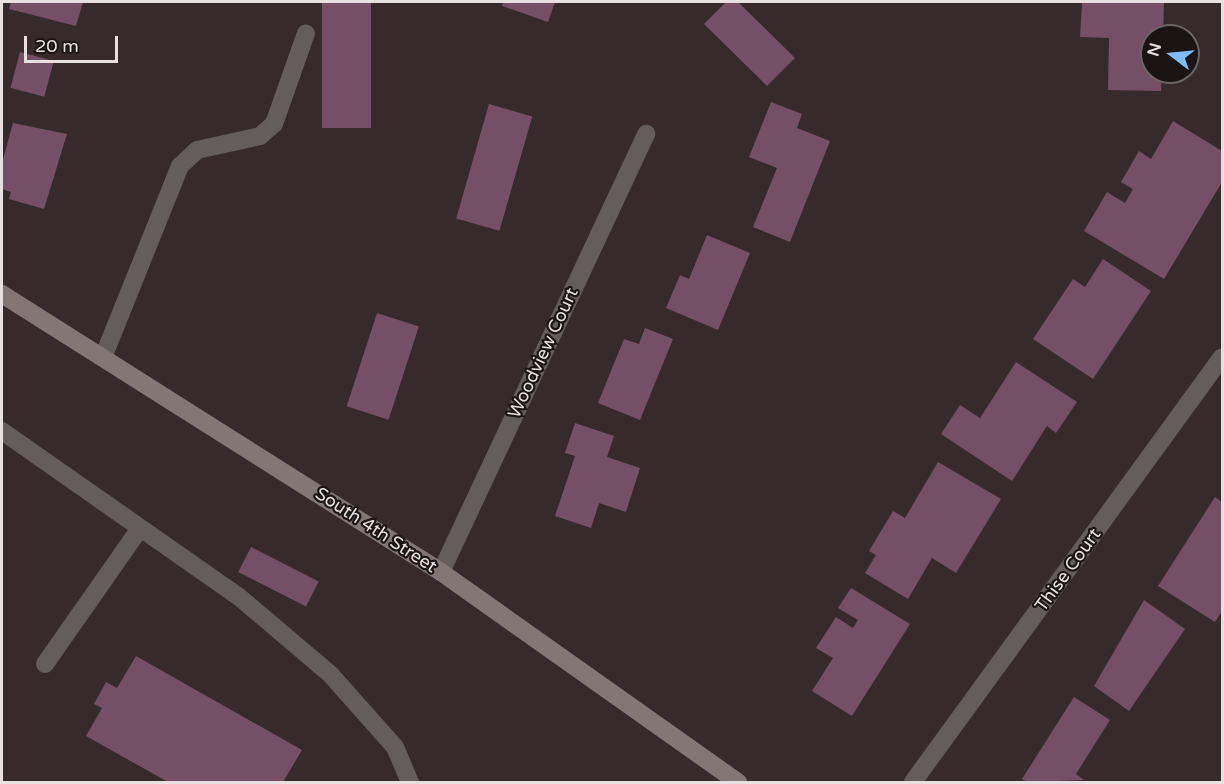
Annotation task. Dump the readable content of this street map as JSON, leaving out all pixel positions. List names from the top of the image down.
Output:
{
  "streets": {
    "main road": ["South 4th Street"],
    "street": ["Woodview Court", "Thise Court"]
  },
  "crossings": [
    ["Woodview Court", "South 4th Street"]
  ],
  "scale_bar": "20 m",
  "north": "left"
}
